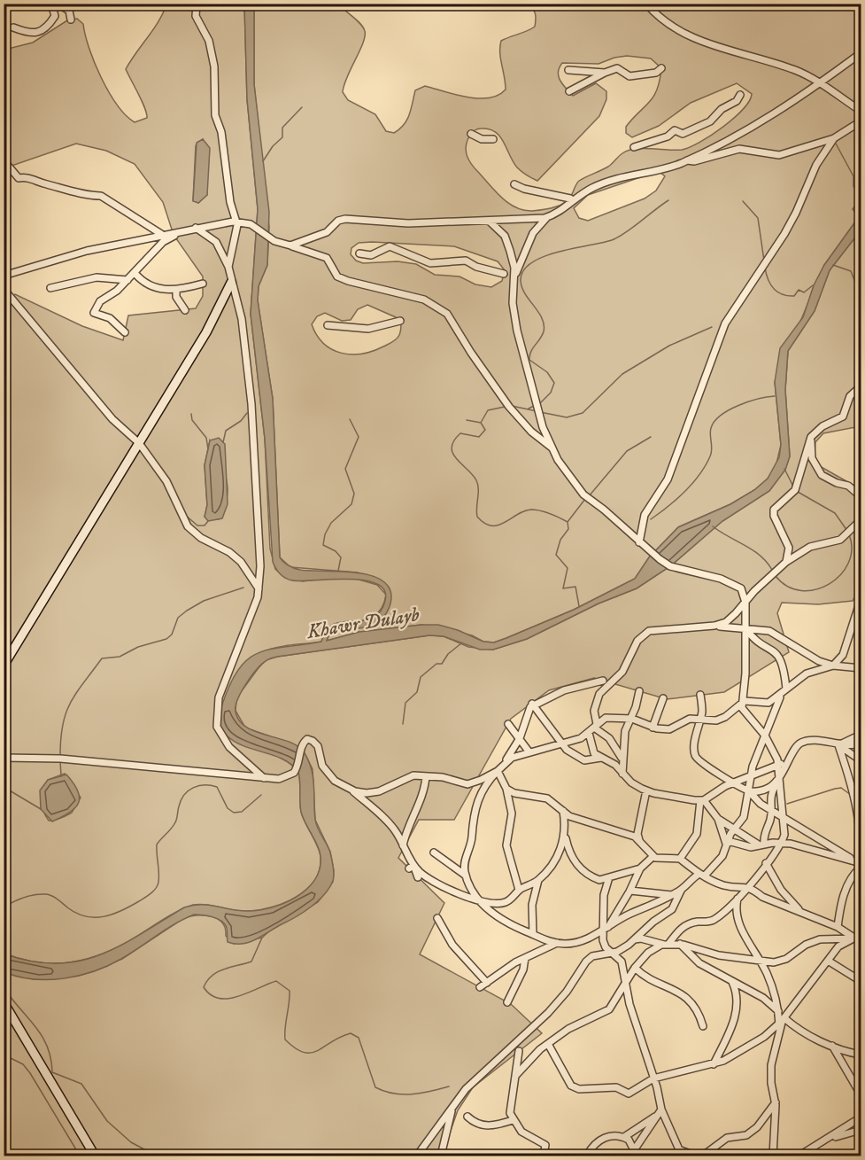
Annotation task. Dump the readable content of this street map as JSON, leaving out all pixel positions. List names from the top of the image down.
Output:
{
  "water": ["Khawr Dulayb"]
}
